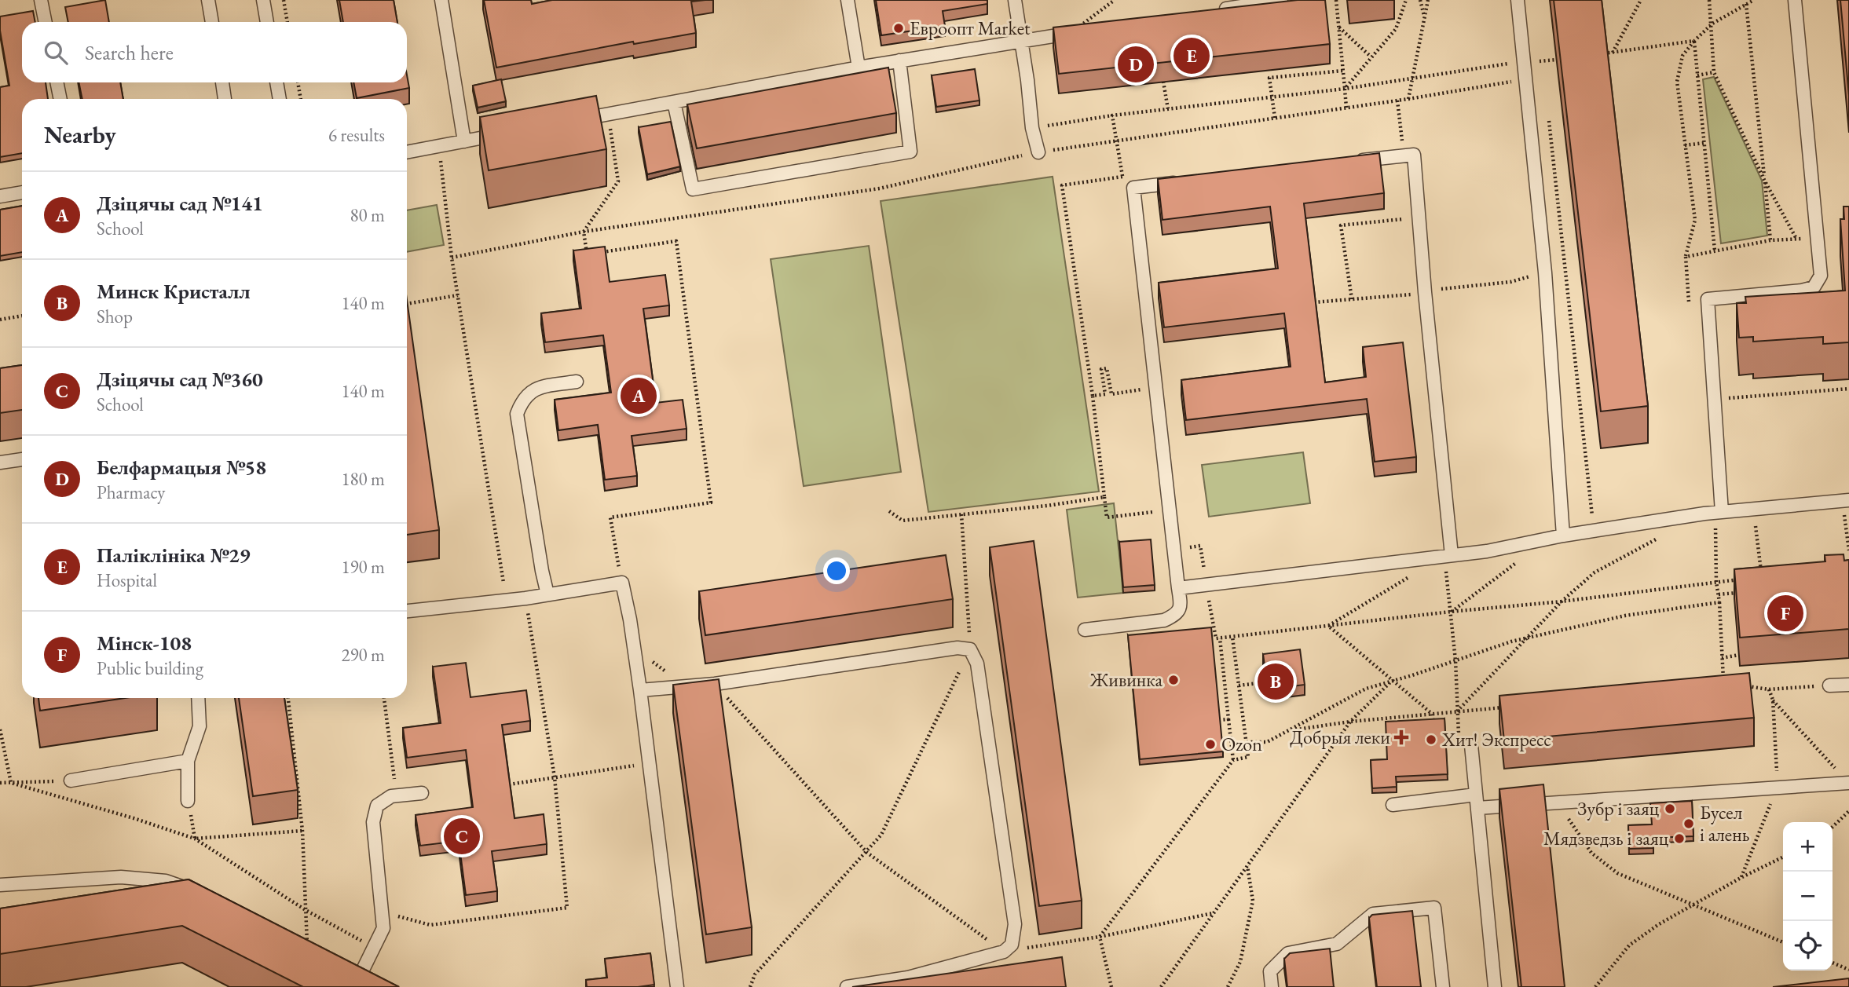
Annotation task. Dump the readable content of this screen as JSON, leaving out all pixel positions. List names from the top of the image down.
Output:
{
  "places": {
    "other": [
      "Евроопт Market",
      "Живинка",
      "Хит! Экспресс",
      "Ozon",
      "Зубр і заяц",
      "Бусел і алень",
      "Мядзведзь і заяц"
    ],
    "health": ["Добрыя леки"]
  },
  "page": {
    "search": "Search here",
    "pins": [
      "E",
      "D",
      "A",
      "F",
      "B",
      "C"
    ],
    "heading": ["Nearby", "6 results"],
    "list": [
      {
        "mark": "A",
        "name": "Дзіцячы сад №141",
        "note": "School",
        "value": "80 m"
      },
      {
        "mark": "B",
        "name": "Минск Кристалл",
        "note": "Shop",
        "value": "140 m"
      },
      {
        "mark": "C",
        "name": "Дзіцячы сад №360",
        "note": "School",
        "value": "140 m"
      },
      {
        "mark": "D",
        "name": "Белфармацыя №58",
        "note": "Pharmacy",
        "value": "180 m"
      },
      {
        "mark": "E",
        "name": "Паліклініка №29",
        "note": "Hospital",
        "value": "190 m"
      },
      {
        "mark": "F",
        "name": "Мінск-108",
        "note": "Public building",
        "value": "290 m"
      }
    ],
    "map_buttons": ["+", "−"]
  }
}
